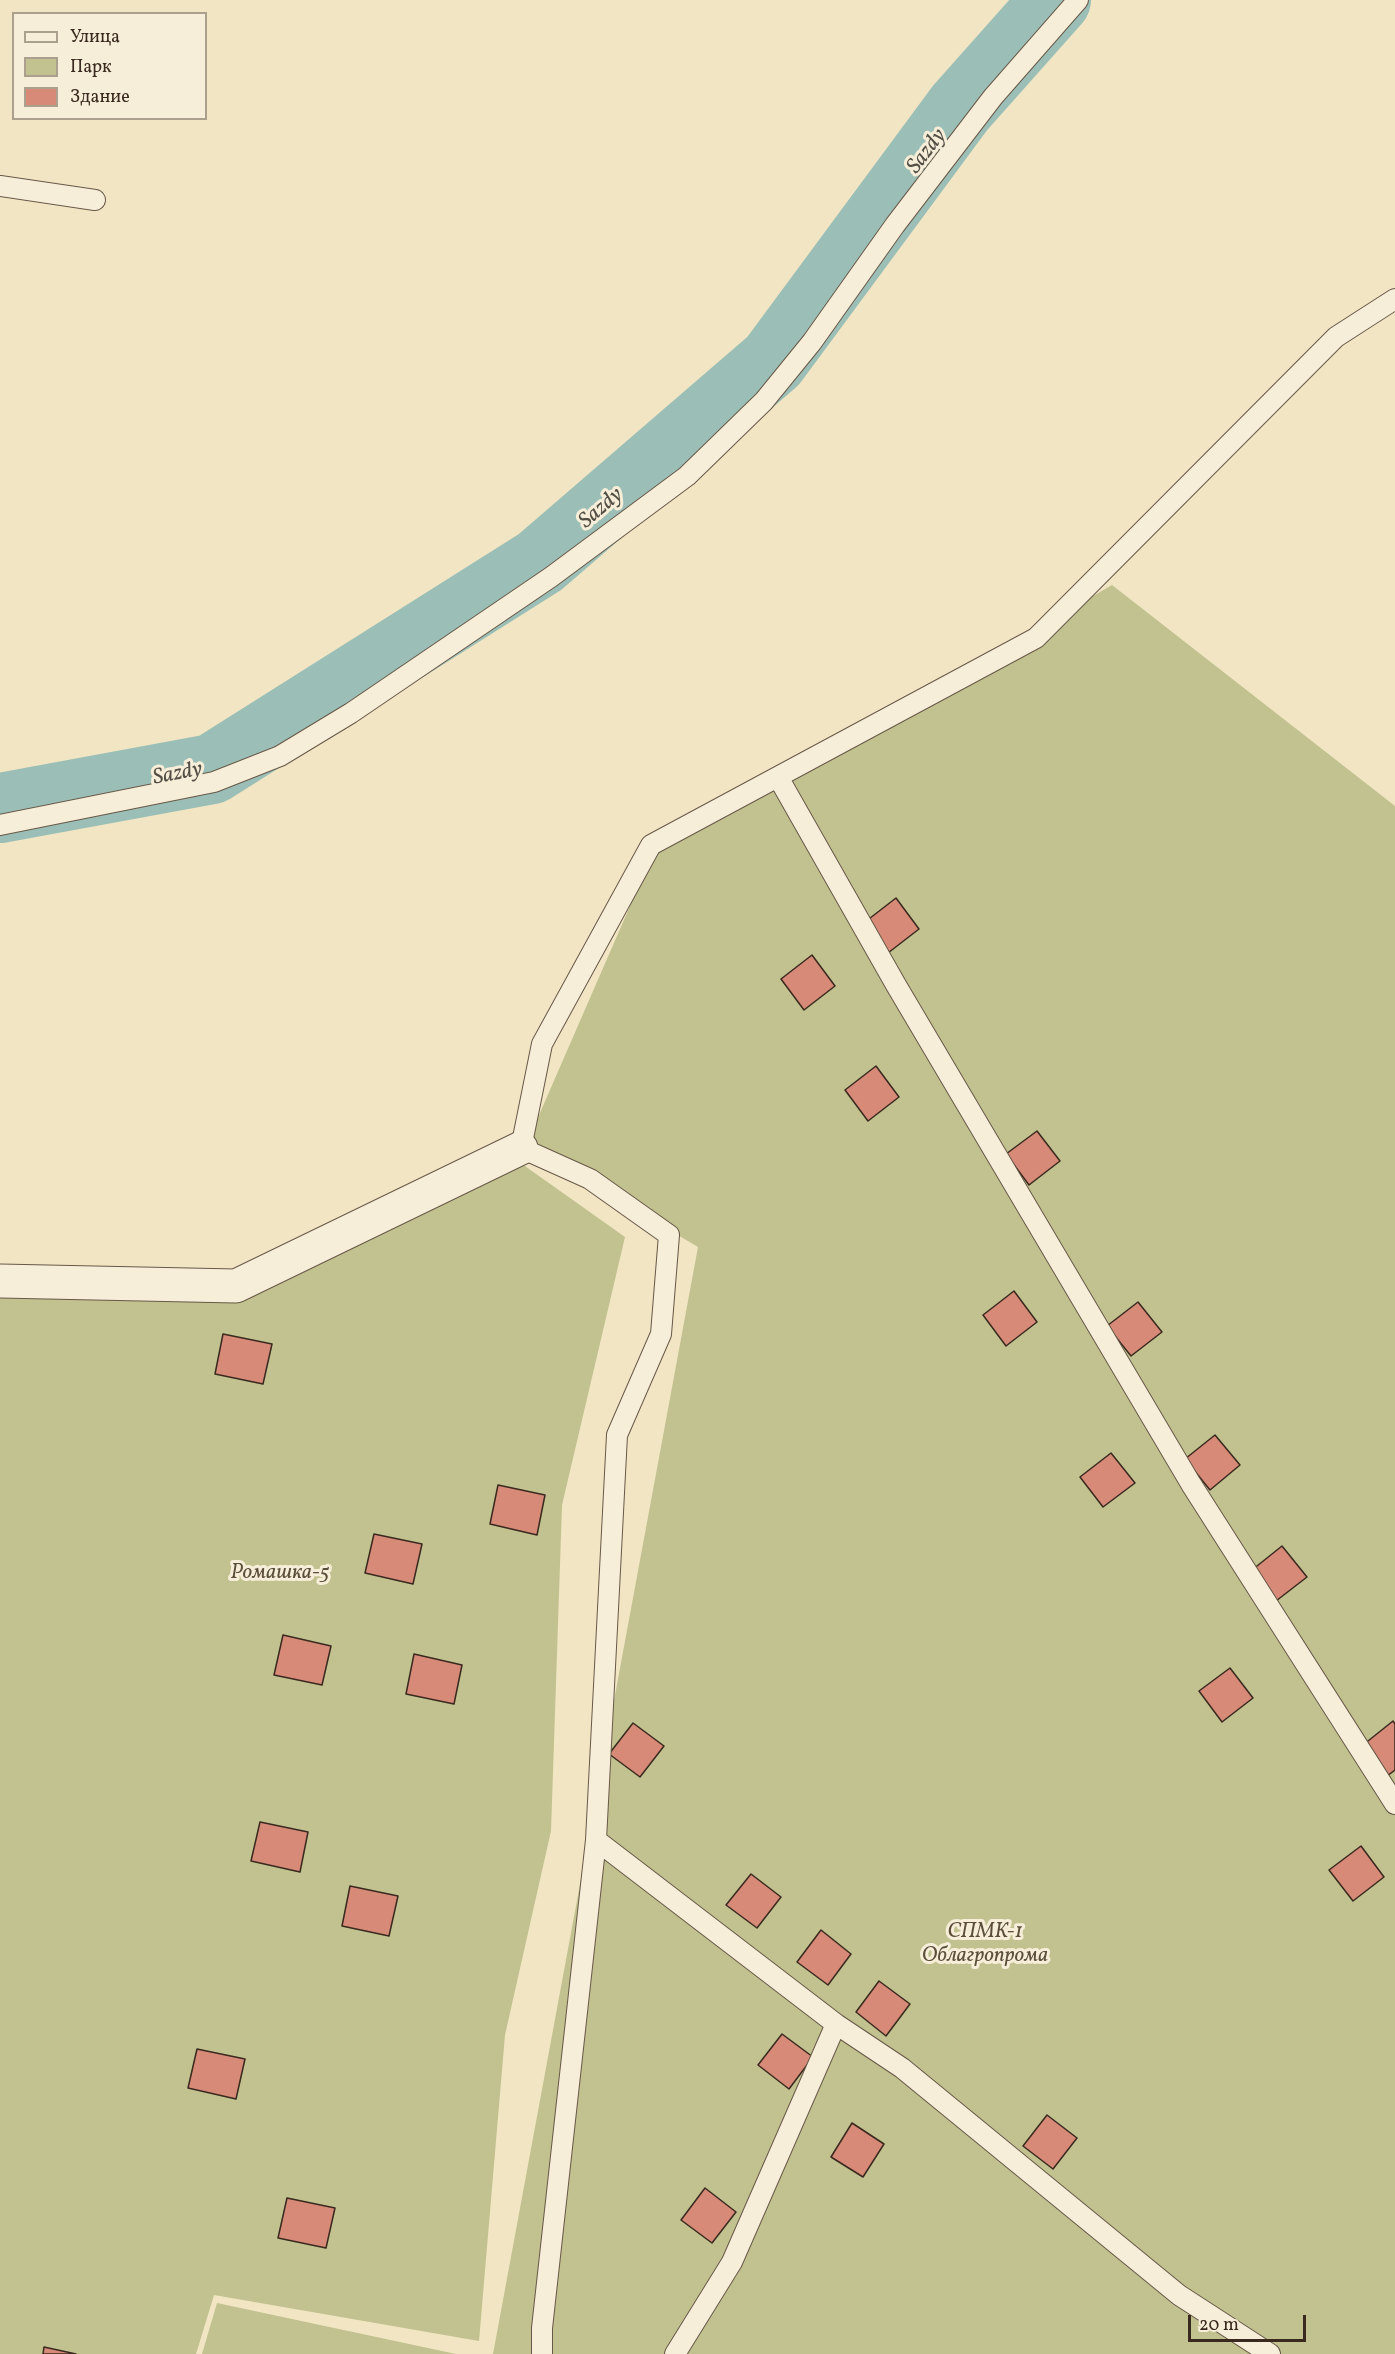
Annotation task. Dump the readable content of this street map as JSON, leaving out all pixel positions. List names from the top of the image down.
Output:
{
  "water": ["Sazdy"],
  "parks": ["Ромашка-5", "СПМК-1 Облагропрома"],
  "legend": ["Улица", "Парк", "Здание"],
  "scale_bar": "20 m"
}
